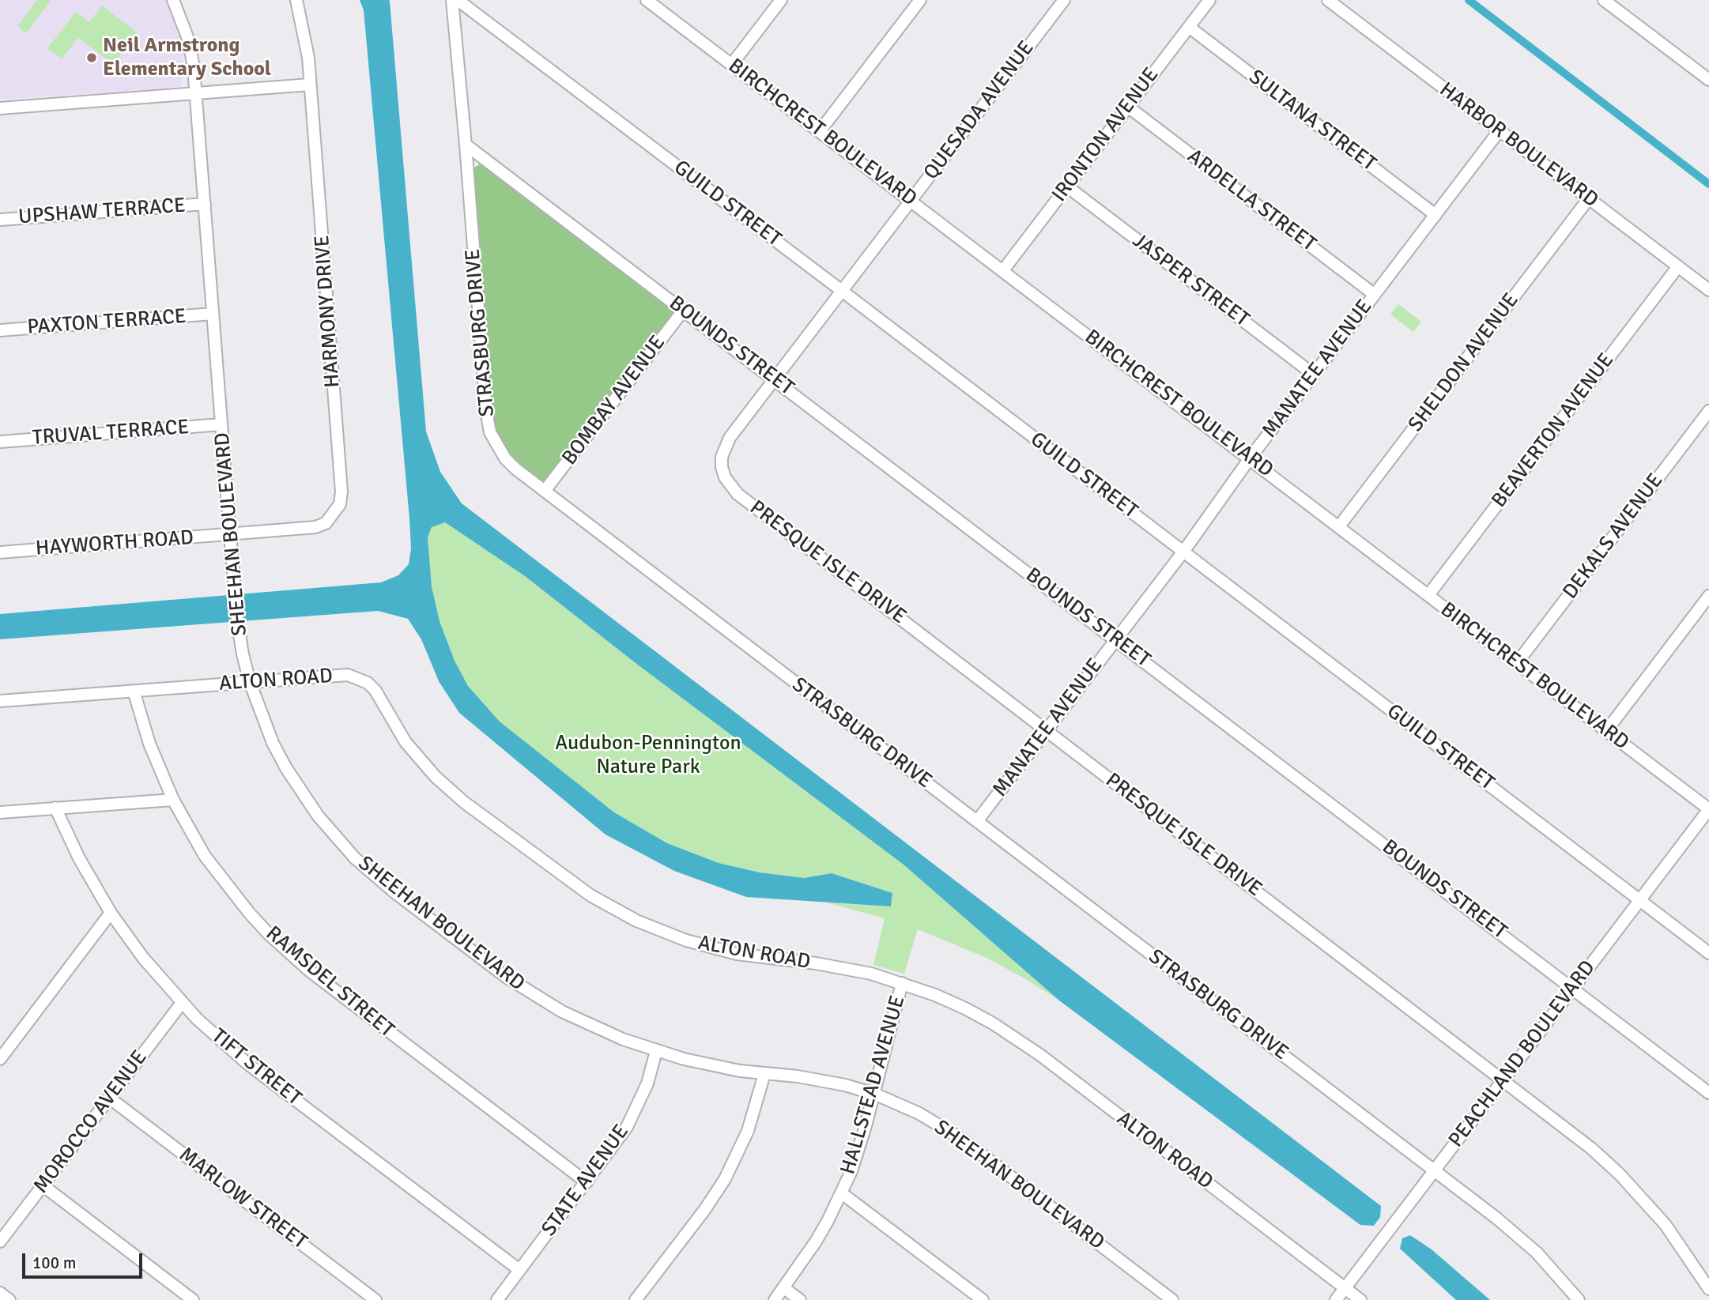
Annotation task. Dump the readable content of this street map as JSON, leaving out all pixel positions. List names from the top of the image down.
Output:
{
  "streets": {
    "street": [
      "QUESADA AVENUE",
      "SULTANA STREET",
      "BIRCHCREST BOULEVARD",
      "IRONTON AVENUE",
      "HARBOR BOULEVARD",
      "ARDELLA STREET",
      "GUILD STREET",
      "UPSHAW TERRACE",
      "JASPER STREET",
      "HARMONY DRIVE",
      "PAXTON TERRACE",
      "STRASBURG DRIVE",
      "BOUNDS STREET",
      "SHELDON AVENUE",
      "MANATEE AVENUE",
      "BOMBAY AVENUE",
      "BEAVERTON AVENUE",
      "TRUVAL TERRACE",
      "SHEEHAN BOULEVARD",
      "DEKALS AVENUE",
      "HAYWORTH ROAD",
      "PRESQUE ISLE DRIVE",
      "ALTON ROAD",
      "RAMSDEL STREET",
      "PEACHLAND BOULEVARD",
      "TIFT STREET",
      "HALLSTEAD AVENUE",
      "MOROCCO AVENUE",
      "STATE AVENUE",
      "MARLOW STREET"
    ]
  },
  "crossings": [
    ["QUESADA AVENUE", "BIRCHCREST BOULEVARD"],
    ["QUESADA AVENUE", "GUILD STREET"],
    ["QUESADA AVENUE", "BOUNDS STREET"],
    ["QUESADA AVENUE", "PRESQUE ISLE DRIVE"],
    ["SULTANA STREET", "IRONTON AVENUE"],
    ["SULTANA STREET", "MANATEE AVENUE"],
    ["BIRCHCREST BOULEVARD", "IRONTON AVENUE"],
    ["BIRCHCREST BOULEVARD", "SHELDON AVENUE"],
    ["BIRCHCREST BOULEVARD", "MANATEE AVENUE"],
    ["BIRCHCREST BOULEVARD", "BEAVERTON AVENUE"],
    ["BIRCHCREST BOULEVARD", "DEKALS AVENUE"],
    ["BIRCHCREST BOULEVARD", "PEACHLAND BOULEVARD"],
    ["IRONTON AVENUE", "ARDELLA STREET"],
    ["IRONTON AVENUE", "JASPER STREET"],
    ["HARBOR BOULEVARD", "SHELDON AVENUE"],
    ["HARBOR BOULEVARD", "MANATEE AVENUE"],
    ["HARBOR BOULEVARD", "BEAVERTON AVENUE"],
    ["ARDELLA STREET", "MANATEE AVENUE"],
    ["GUILD STREET", "MANATEE AVENUE"],
    ["GUILD STREET", "PEACHLAND BOULEVARD"],
    ["UPSHAW TERRACE", "SHEEHAN BOULEVARD"],
    ["JASPER STREET", "MANATEE AVENUE"],
    ["HARMONY DRIVE", "SHEEHAN BOULEVARD"],
    ["HARMONY DRIVE", "HAYWORTH ROAD"],
    ["PAXTON TERRACE", "SHEEHAN BOULEVARD"],
    ["STRASBURG DRIVE", "BOUNDS STREET"],
    ["STRASBURG DRIVE", "MANATEE AVENUE"],
    ["STRASBURG DRIVE", "BOMBAY AVENUE"],
    ["STRASBURG DRIVE", "PEACHLAND BOULEVARD"],
    ["BOUNDS STREET", "MANATEE AVENUE"],
    ["BOUNDS STREET", "BOMBAY AVENUE"],
    ["BOUNDS STREET", "PRESQUE ISLE DRIVE"],
    ["BOUNDS STREET", "PEACHLAND BOULEVARD"],
    ["MANATEE AVENUE", "PRESQUE ISLE DRIVE"],
    ["TRUVAL TERRACE", "SHEEHAN BOULEVARD"],
    ["SHEEHAN BOULEVARD", "HAYWORTH ROAD"],
    ["SHEEHAN BOULEVARD", "ALTON ROAD"],
    ["SHEEHAN BOULEVARD", "HALLSTEAD AVENUE"],
    ["SHEEHAN BOULEVARD", "STATE AVENUE"],
    ["PRESQUE ISLE DRIVE", "PEACHLAND BOULEVARD"],
    ["ALTON ROAD", "RAMSDEL STREET"],
    ["ALTON ROAD", "PEACHLAND BOULEVARD"],
    ["ALTON ROAD", "HALLSTEAD AVENUE"],
    ["RAMSDEL STREET", "STATE AVENUE"],
    ["TIFT STREET", "MOROCCO AVENUE"],
    ["TIFT STREET", "STATE AVENUE"],
    ["MOROCCO AVENUE", "MARLOW STREET"]
  ],
  "parks": ["Audubon-Pennington Nature Park"],
  "places": ["Neil Armstrong Elementary School"],
  "scale_bar": "100 m"
}
